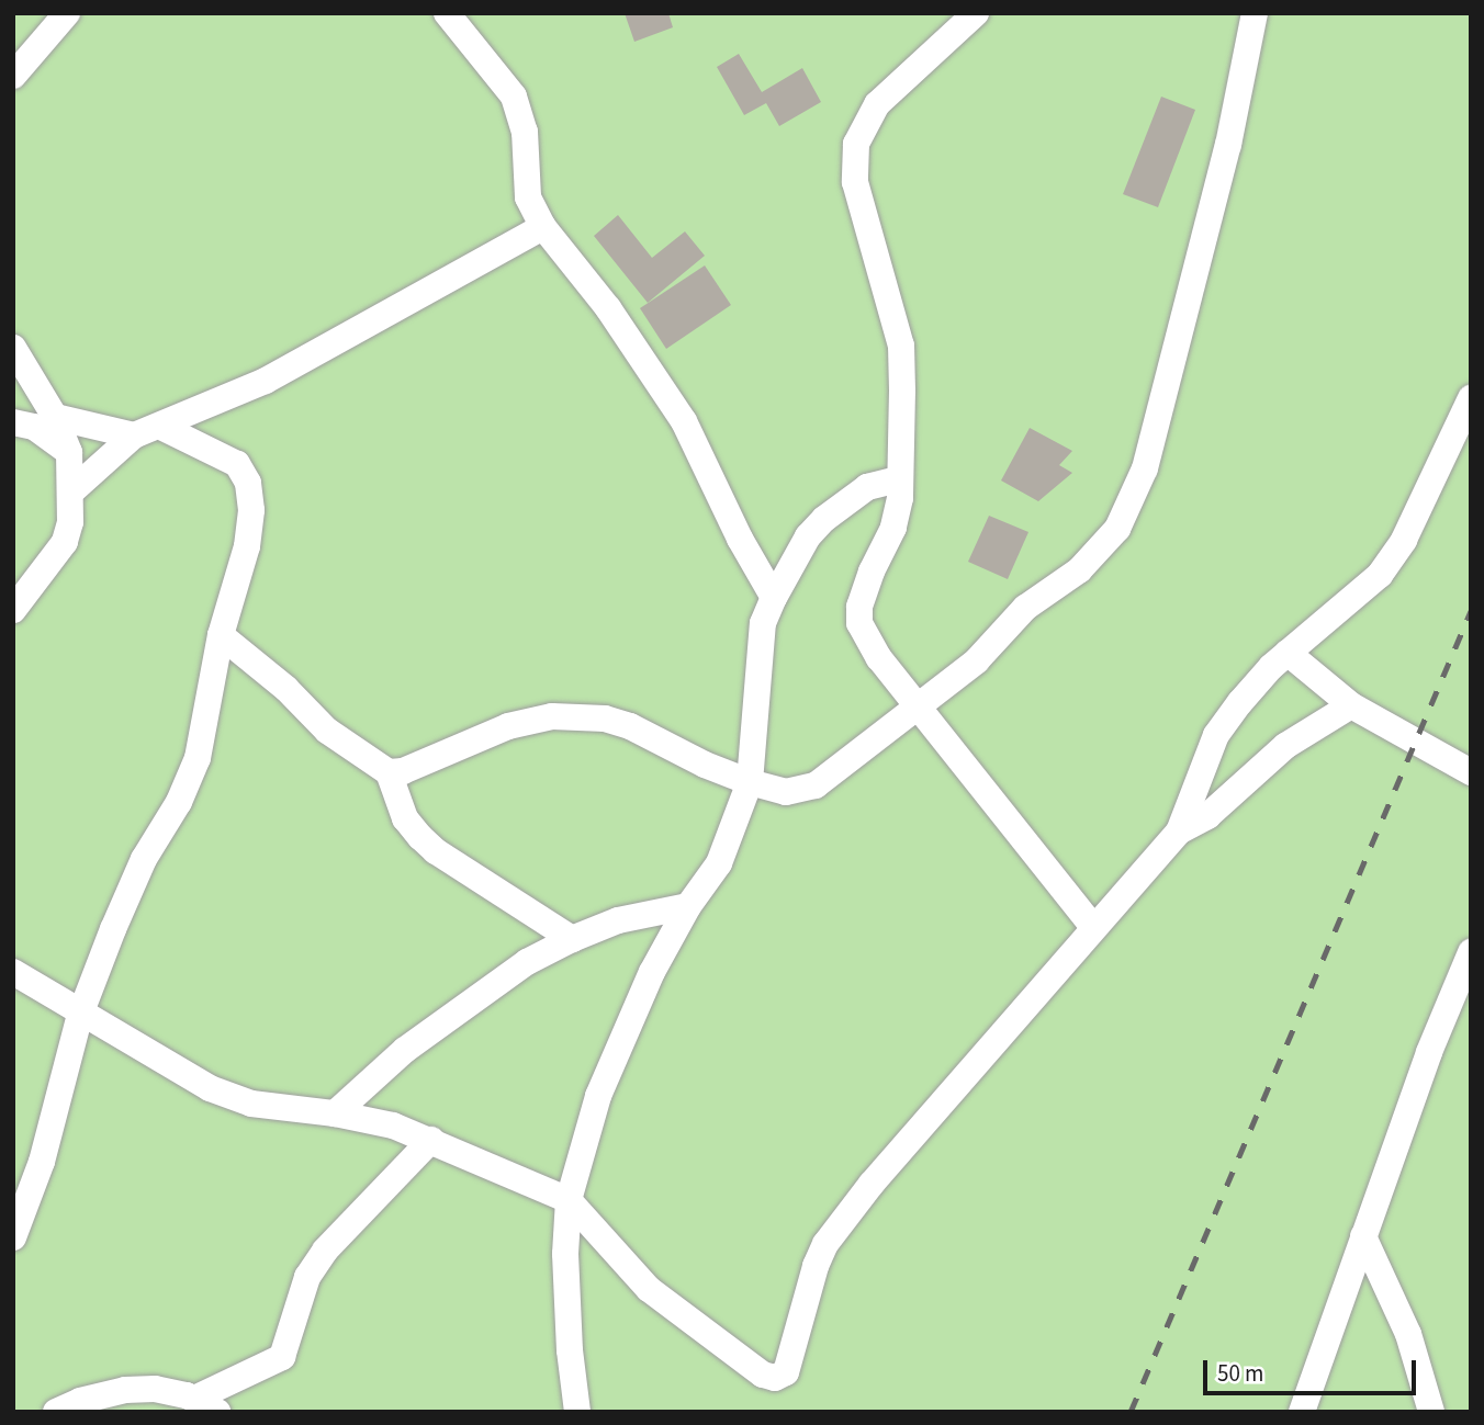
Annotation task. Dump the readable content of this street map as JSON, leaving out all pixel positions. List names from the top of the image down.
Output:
{
  "scale_bar": "50 m"
}
